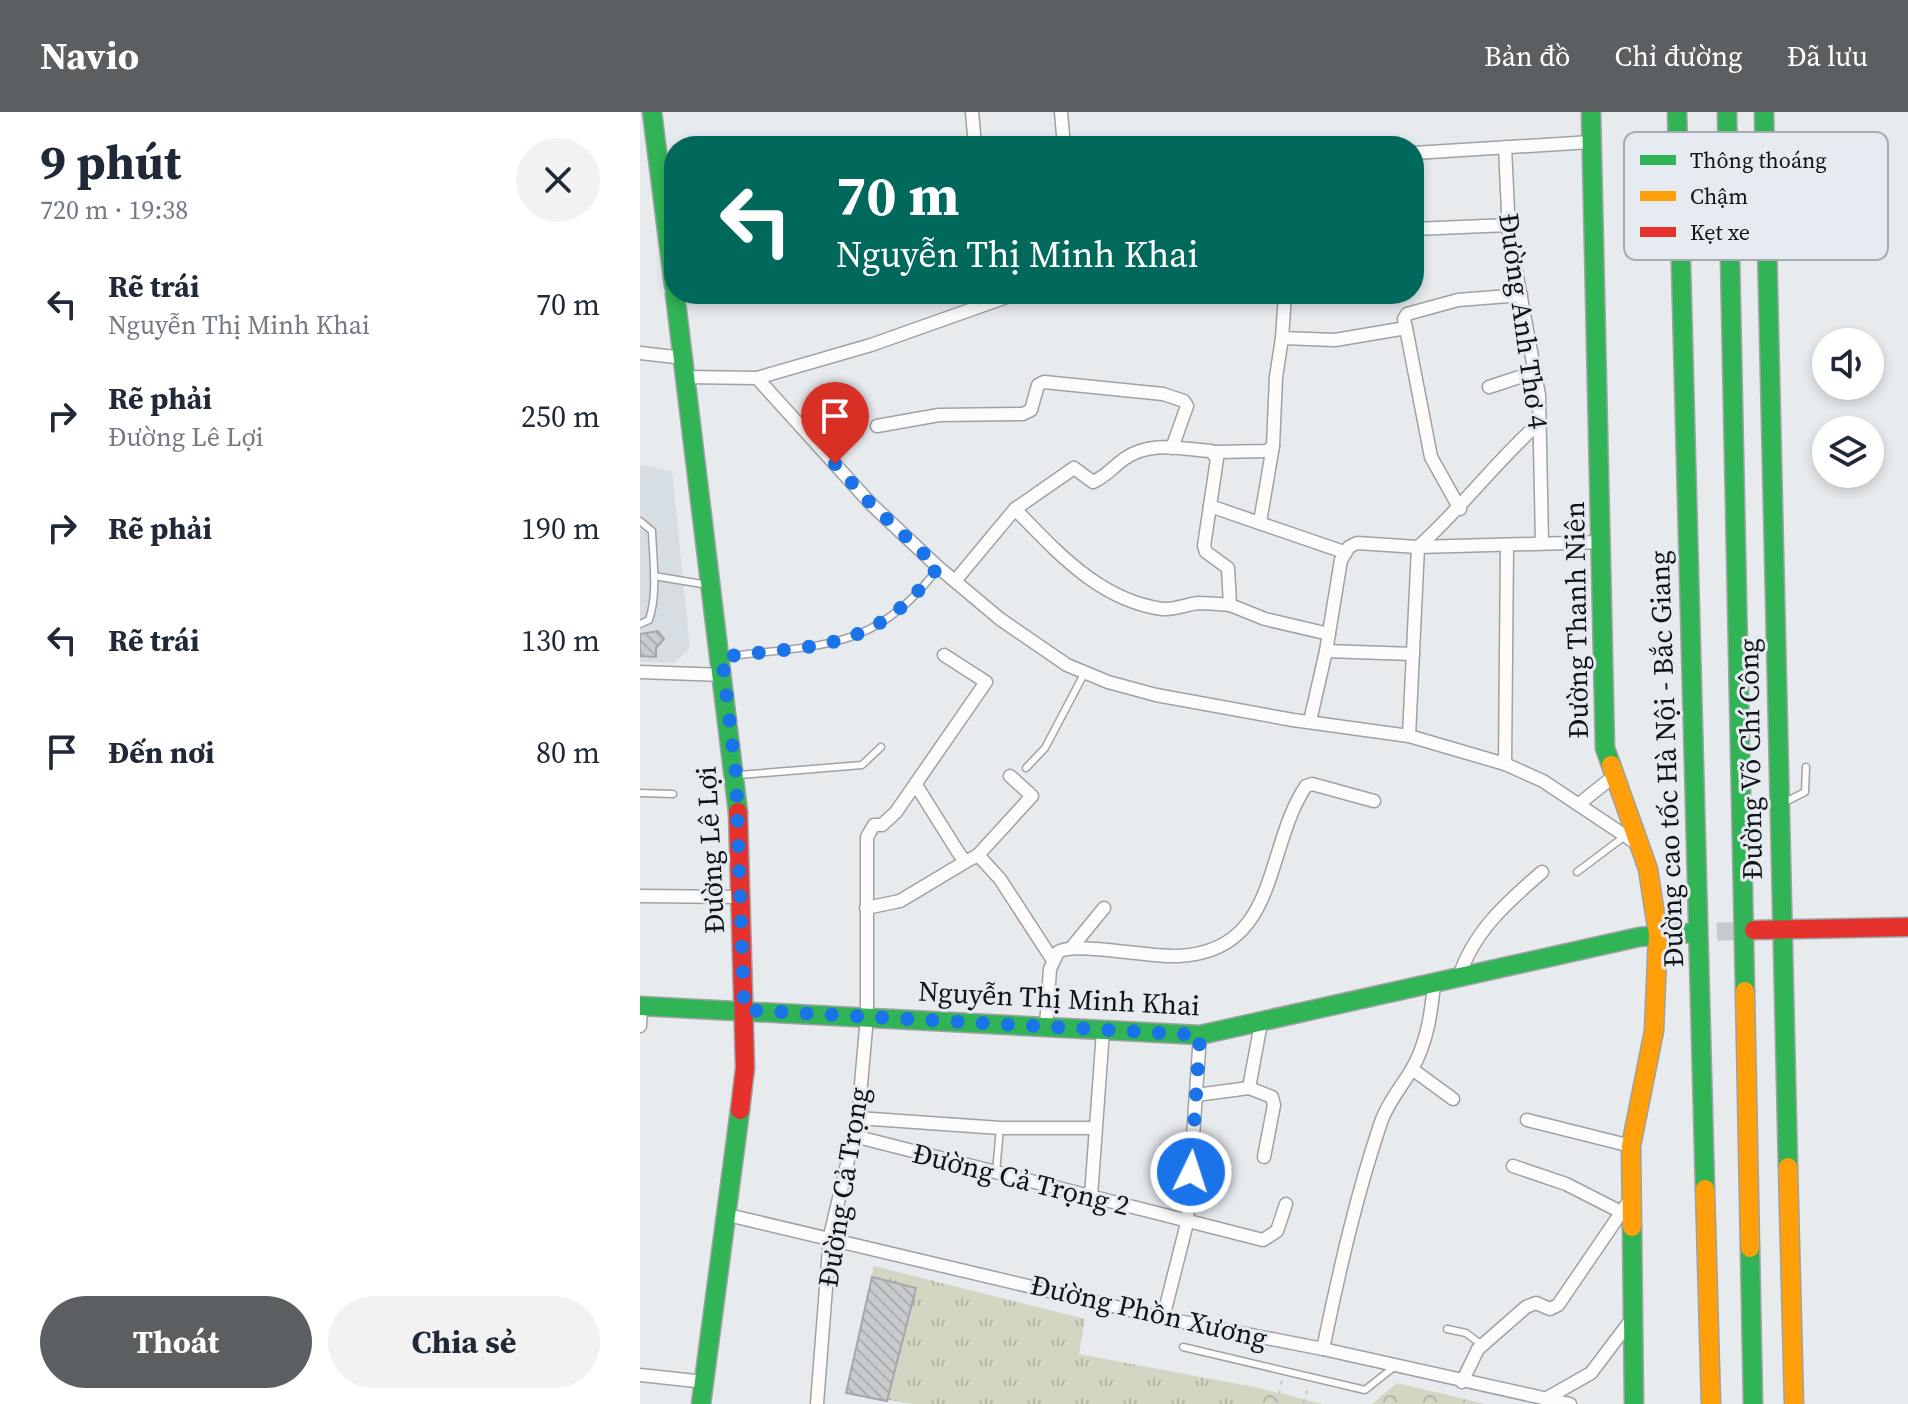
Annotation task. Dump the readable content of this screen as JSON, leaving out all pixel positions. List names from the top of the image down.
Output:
{
  "streets": {
    "main road": [
      "Đường Thanh Niên",
      "Đường cao tốc Hà Nội - Bắc Giang",
      "Đường Võ Chí Công",
      "Đường Lê Lợi",
      "Nguyễn Thị Minh Khai"
    ],
    "street": [
      "Đường Anh Thơ 4",
      "Đường Cả Trọng 2",
      "Đường Cả Trọng",
      "Đường Phồn Xương"
    ]
  },
  "crossings": [
    ["Đường Thanh Niên", "Nguyễn Thị Minh Khai"],
    ["Đường Lê Lợi", "Nguyễn Thị Minh Khai"],
    ["Đường Lê Lợi", "Đường Phồn Xương"],
    ["Nguyễn Thị Minh Khai", "Đường Cả Trọng"],
    ["Đường Cả Trọng 2", "Đường Cả Trọng"],
    ["Đường Cả Trọng", "Đường Phồn Xương"]
  ],
  "legend": ["Thông thoáng", "Chậm", "Kẹt xe"],
  "page": {
    "header": "Navio",
    "nav": ["Bản đồ", "Chỉ đường", "Đã lưu"],
    "heading": ["9 phút", "720 m · 19:38"],
    "turn": ["70 m", "Nguyễn Thị Minh Khai"],
    "list": [
      {
        "name": "Rẽ trái",
        "note": "Nguyễn Thị Minh Khai",
        "value": "70 m"
      },
      {
        "name": "Rẽ phải",
        "note": "Đường Lê Lợi",
        "value": "250 m"
      },
      {
        "name": "Rẽ phải",
        "value": "190 m"
      },
      {
        "name": "Rẽ trái",
        "value": "130 m"
      },
      {
        "name": "Đến nơi",
        "value": "80 m"
      }
    ],
    "buttons": ["Thoát", "Chia sẻ"]
  }
}
